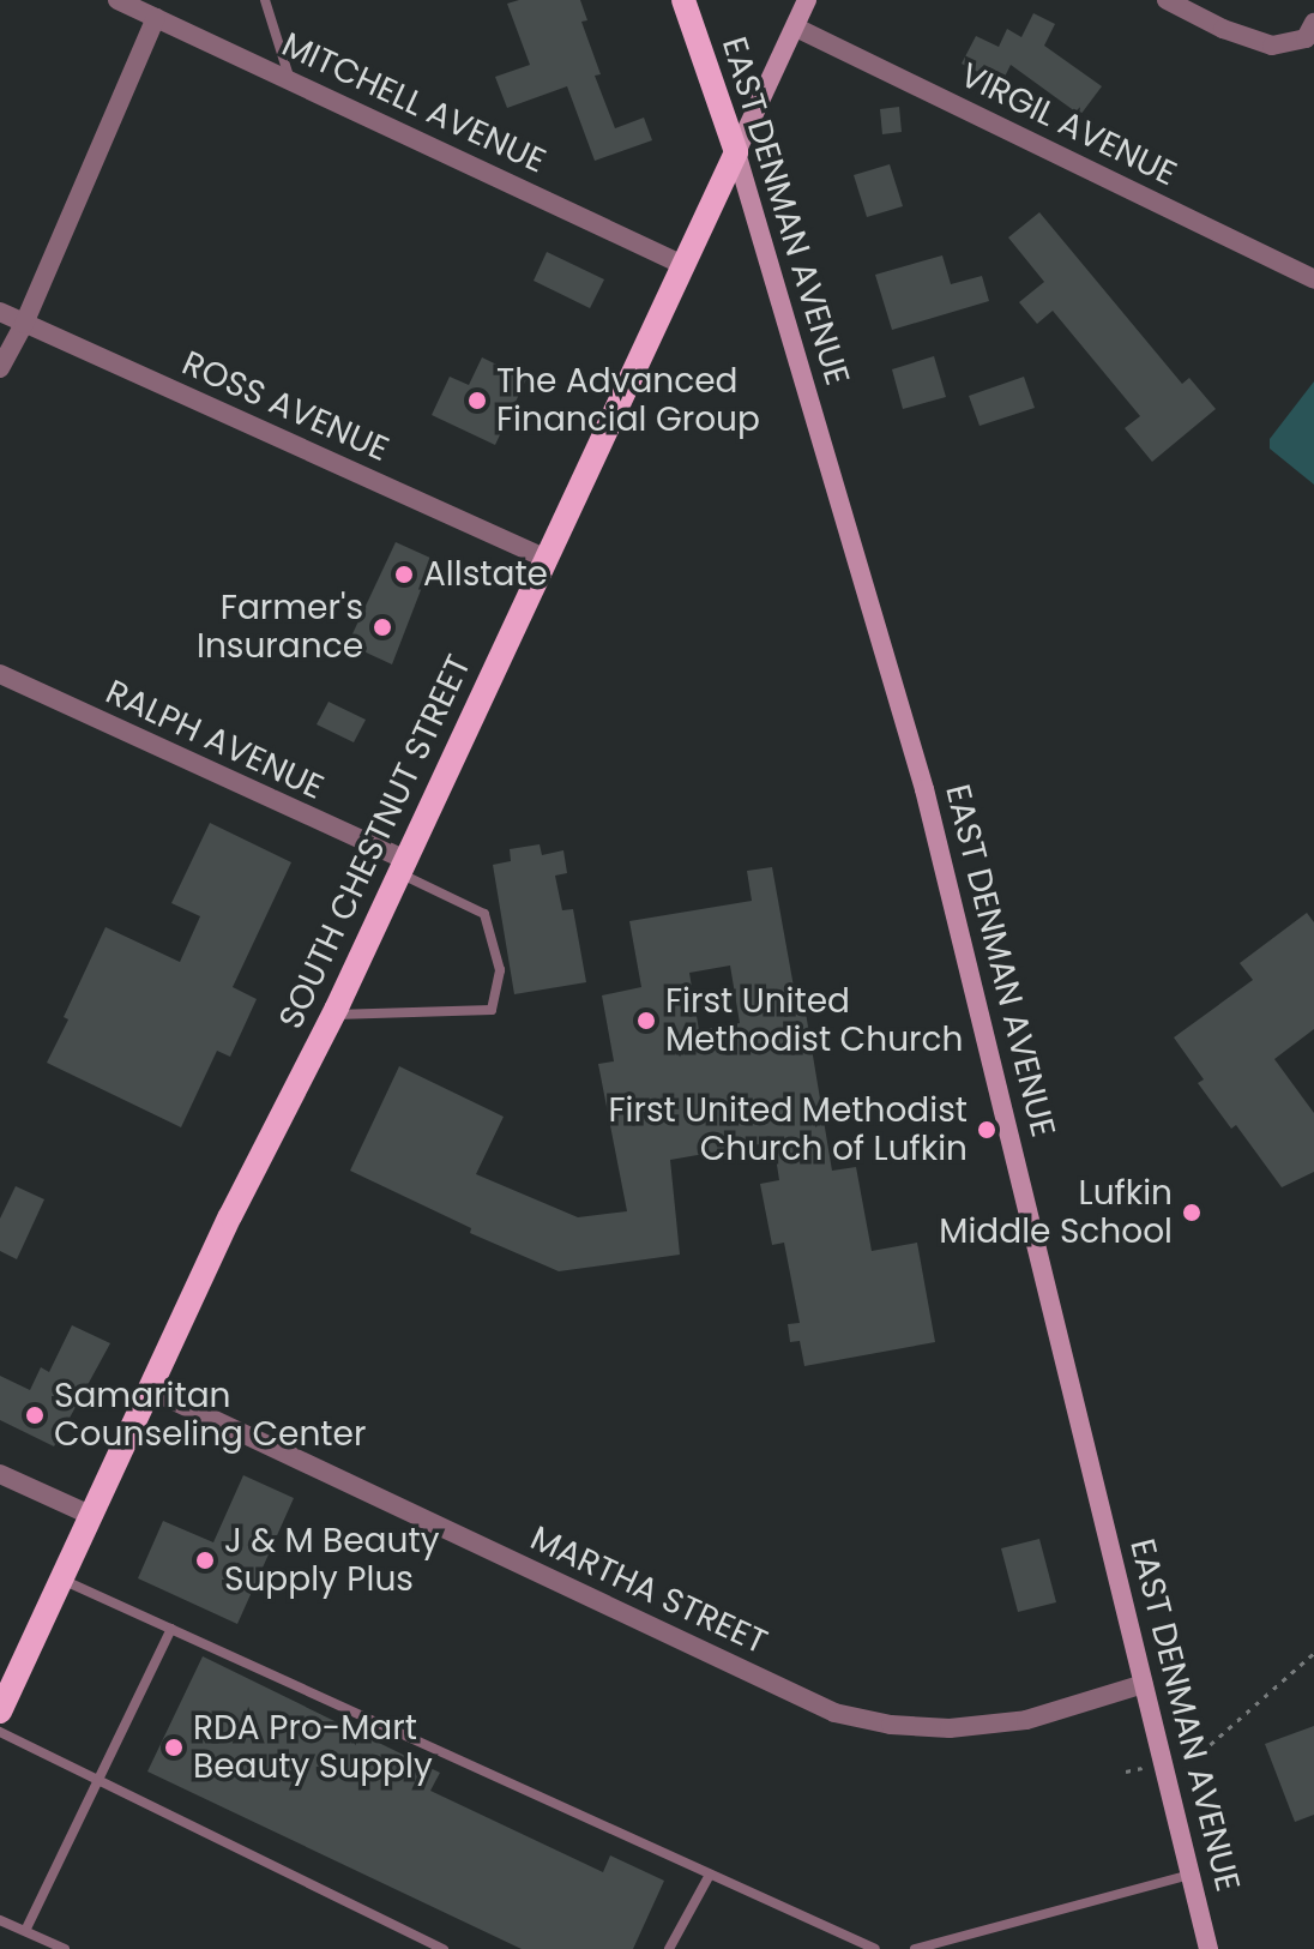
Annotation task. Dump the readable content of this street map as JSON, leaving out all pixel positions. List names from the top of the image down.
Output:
{
  "streets": {
    "main road": ["EAST DENMAN AVENUE", "SOUTH CHESTNUT STREET"],
    "street": [
      "MITCHELL AVENUE",
      "VIRGIL AVENUE",
      "ROSS AVENUE",
      "RALPH AVENUE",
      "MARTHA STREET"
    ]
  },
  "crossings": [
    ["MITCHELL AVENUE", "SOUTH CHESTNUT STREET"],
    ["VIRGIL AVENUE", "SOUTH CHESTNUT STREET"],
    ["EAST DENMAN AVENUE", "SOUTH CHESTNUT STREET"],
    ["EAST DENMAN AVENUE", "MARTHA STREET"],
    ["ROSS AVENUE", "SOUTH CHESTNUT STREET"],
    ["RALPH AVENUE", "SOUTH CHESTNUT STREET"],
    ["SOUTH CHESTNUT STREET", "MARTHA STREET"]
  ],
  "places": [
    "The Advanced Financial Group",
    "Allstate",
    "Farmer's Insurance",
    "First United Methodist Church",
    "First United Methodist Church of Lufkin",
    "Lufkin Middle School",
    "Samaritan Counseling Center",
    "J & M Beauty Supply Plus",
    "RDA Pro-Mart Beauty Supply"
  ]
}
